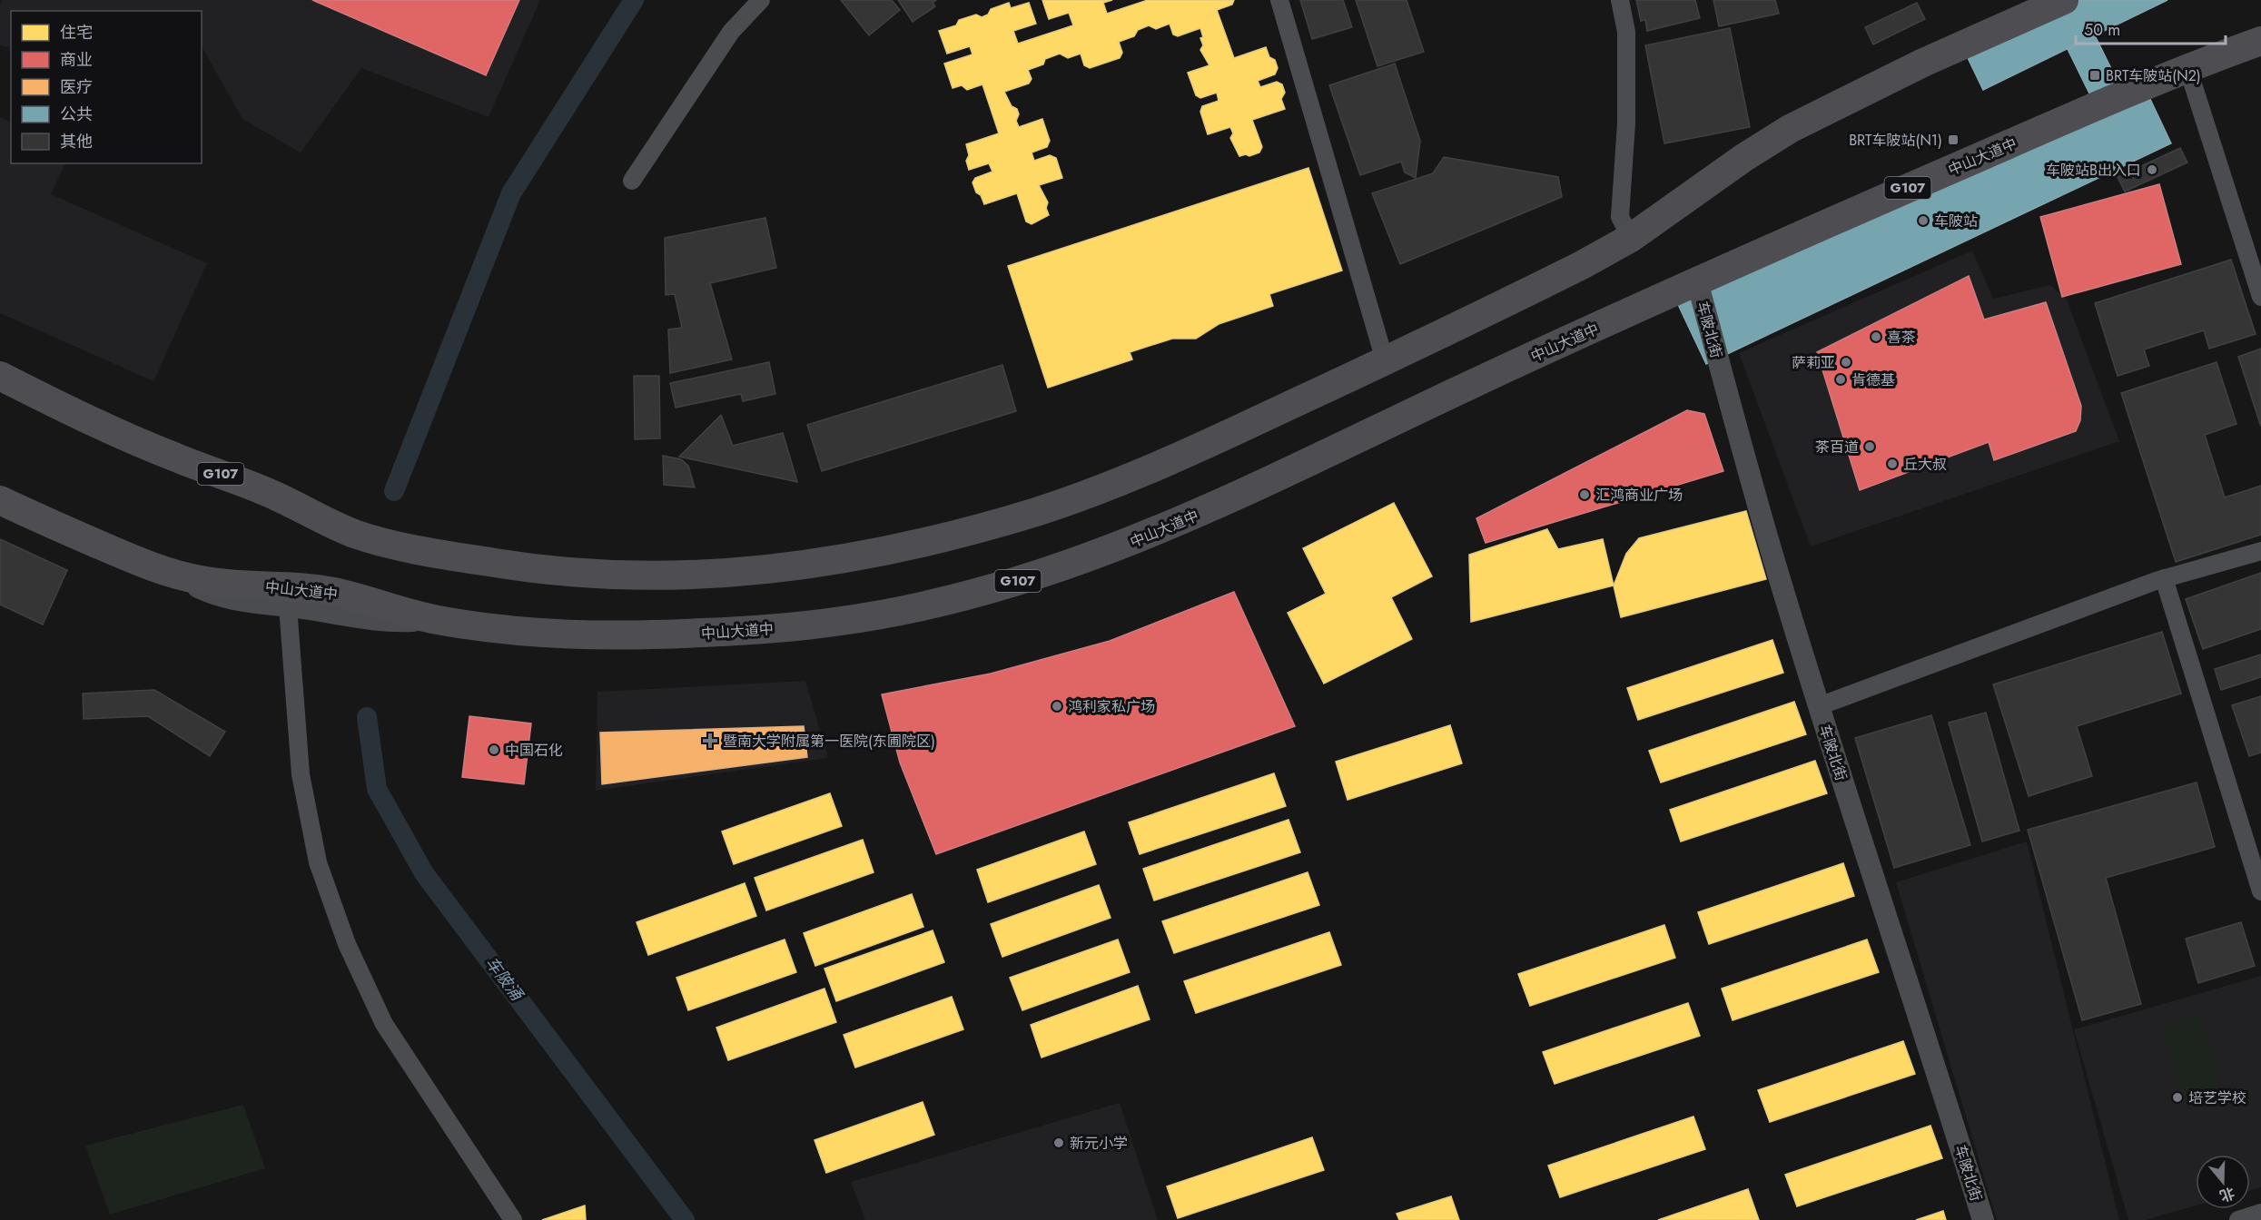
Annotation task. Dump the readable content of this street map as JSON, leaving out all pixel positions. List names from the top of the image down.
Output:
{
  "streets": {
    "highway": ["中山大道中", "G107"],
    "street": ["车陂北街"]
  },
  "crossings": [
    ["中山大道中", "车陂北街"]
  ],
  "water": ["车陂涌"],
  "places": {
    "transit": ["BRT车陂站(N2)", "BRT车陂站(N1)"],
    "other": [
      "车陂站B出入口",
      "车陂站",
      "喜茶",
      "萨莉亚",
      "肯德基",
      "茶百道",
      "丘大叔",
      "汇鸿商业广场",
      "鸿利家私广场",
      "中国石化",
      "培艺学校",
      "新元小学"
    ],
    "health": ["暨南大学附属第一医院(东圃院区)"]
  },
  "legend": [
    "住宅",
    "商业",
    "医疗",
    "公共",
    "其他"
  ],
  "scale_bar": "50 m",
  "north": "bottom"
}
